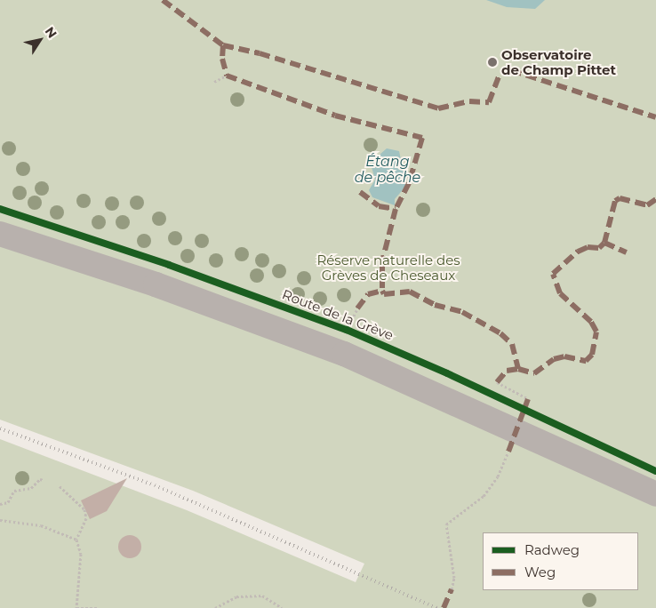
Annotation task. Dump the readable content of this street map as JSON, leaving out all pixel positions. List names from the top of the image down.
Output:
{
  "streets": {
    "cycle path": ["Route de la Grève"]
  },
  "water": ["Étang de pêche"],
  "parks": ["Réserve naturelle des Grèves de Cheseaux"],
  "places": ["Observatoire de Champ Pittet"],
  "legend": ["Radweg", "Weg"],
  "north": "top right"
}
